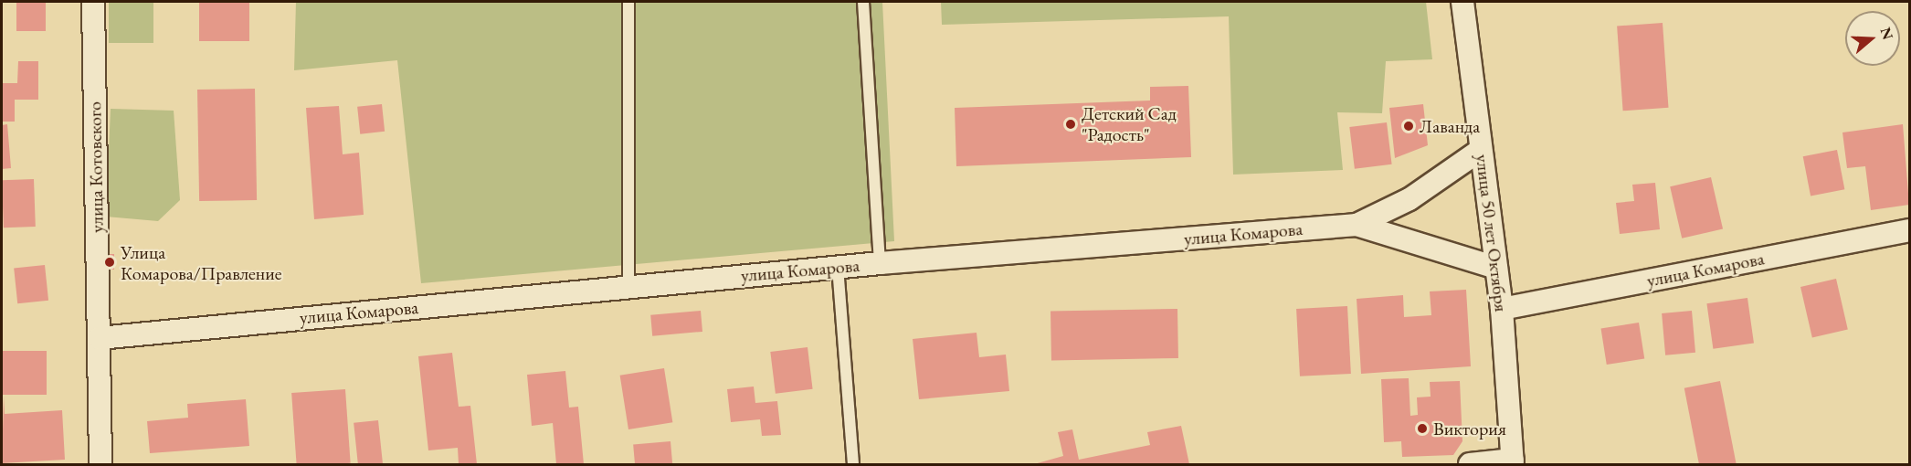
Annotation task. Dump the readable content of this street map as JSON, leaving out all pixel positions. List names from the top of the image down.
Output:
{
  "streets": {
    "street": ["улица Котовского", "улица 50 лет Октября", "улица Комарова"]
  },
  "crossings": [
    ["улица Котовского", "улица Комарова"],
    ["улица 50 лет Октября", "улица Комарова"]
  ],
  "places": [
    "Детский Сад \"Радость\"",
    "Лаванда",
    "Улица Комарова/Правление",
    "Виктория"
  ],
  "north": "right"
}
